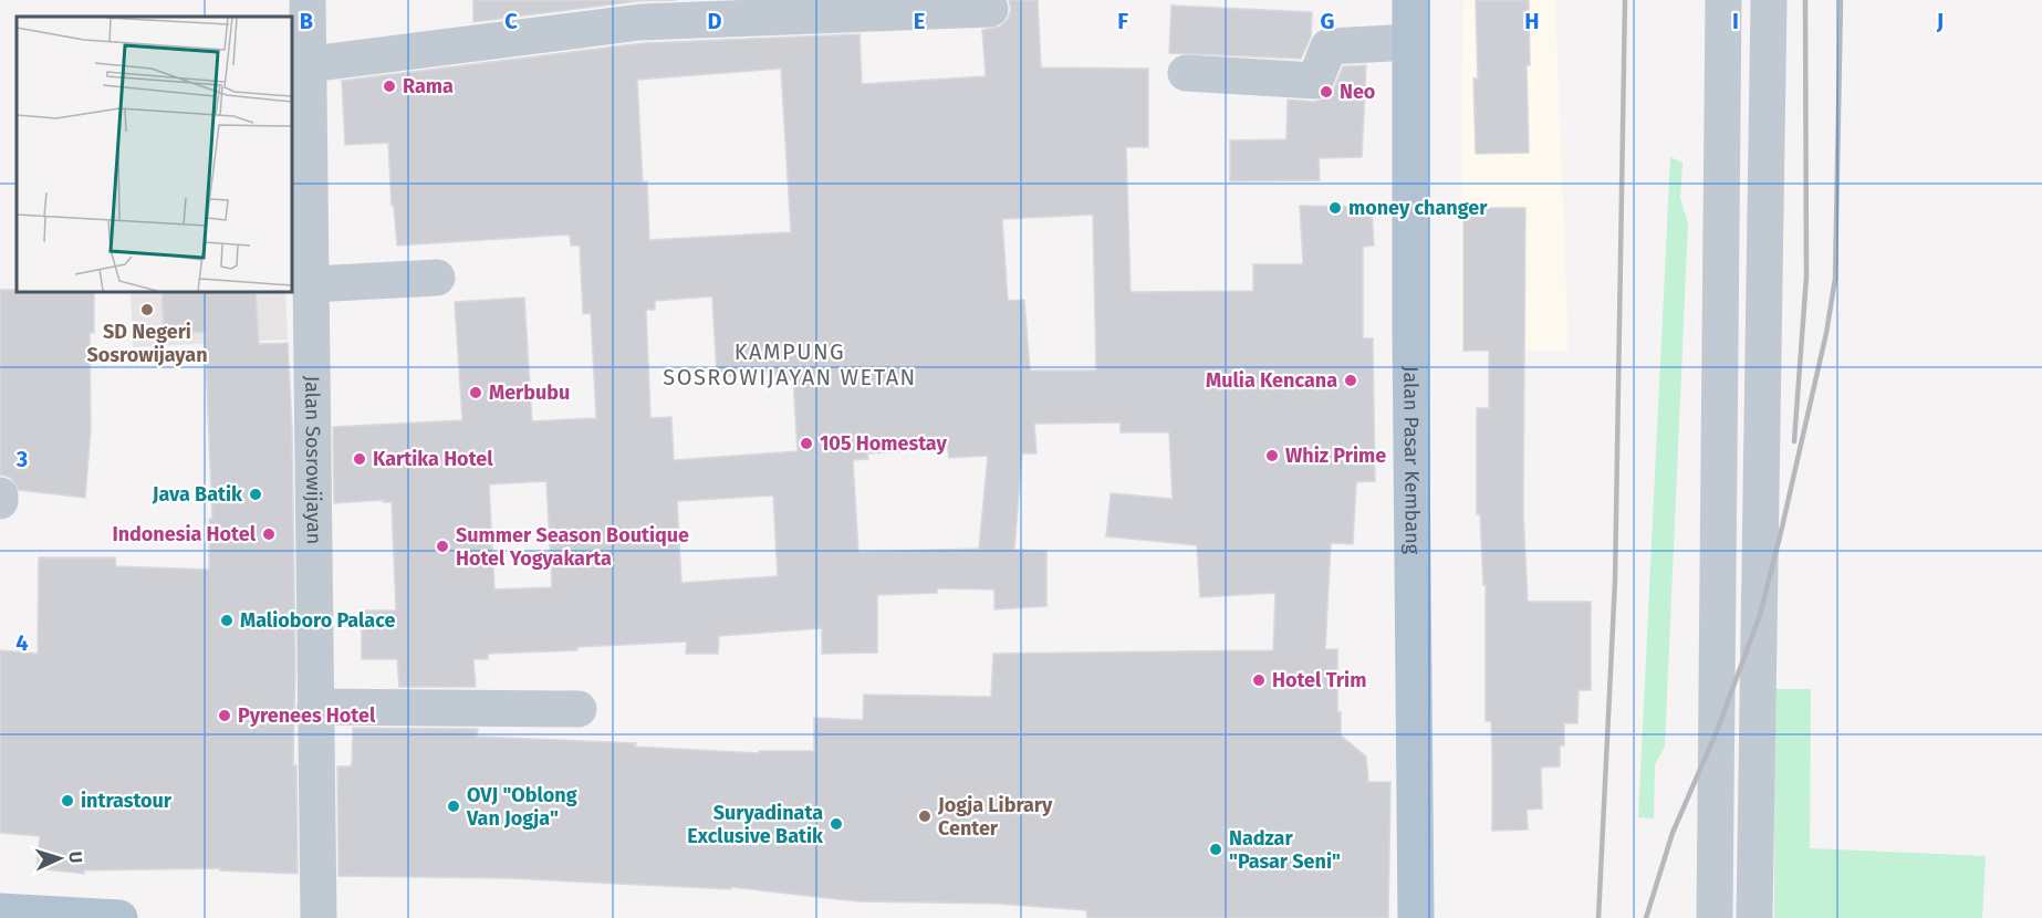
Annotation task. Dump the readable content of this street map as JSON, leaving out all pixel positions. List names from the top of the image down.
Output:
{
  "streets": {
    "main road": ["Jalan Pasar Kembang"],
    "street": ["Jalan Sosrowijayan"]
  },
  "districts": ["KAMPUNG SOSROWIJAYAN WETAN"],
  "places": [
    "Rama",
    "Neo",
    "money changer",
    "SD Negeri Sosrowijayan",
    "Mulia Kencana",
    "Merbubu",
    "105 Homestay",
    "Whiz Prime",
    "Kartika Hotel",
    "Java Batik",
    "Indonesia Hotel",
    "Summer Season Boutique Hotel Yogyakarta",
    "Malioboro Palace",
    "Hotel Trim",
    "Pyrenees Hotel",
    "intrastour",
    "OVJ \"Oblong Van Jogja\"",
    "Jogja Library Center",
    "Suryadinata Exclusive Batik",
    "Nadzar \"Pasar Seni\""
  ],
  "north": "right",
  "grid": {
    "columns": [
      "B",
      "C",
      "D",
      "E",
      "F",
      "G",
      "H",
      "I",
      "J"
    ],
    "rows": ["3", "4"]
  }
}
